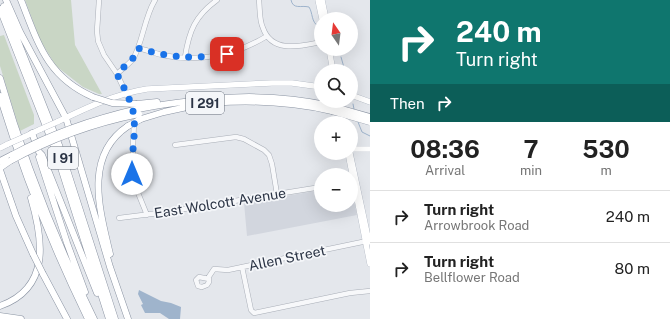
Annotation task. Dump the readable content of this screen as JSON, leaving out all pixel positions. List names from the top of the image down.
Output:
{
  "streets": {
    "highway": ["I 291", "I 91"],
    "street": ["East Wolcott Avenue", "Allen Street"]
  },
  "north": "top",
  "page": {
    "turn": ["240 m", "Turn right"],
    "map_buttons": ["+", "−"],
    "then": "Then",
    "eta": [
      "08:36",
      "Arrival",
      "7",
      "min",
      "530",
      "m"
    ],
    "list": [
      {
        "name": "Turn right",
        "note": "Arrowbrook Road",
        "value": "240 m"
      },
      {
        "name": "Turn right",
        "note": "Bellflower Road",
        "value": "80 m"
      }
    ]
  }
}
